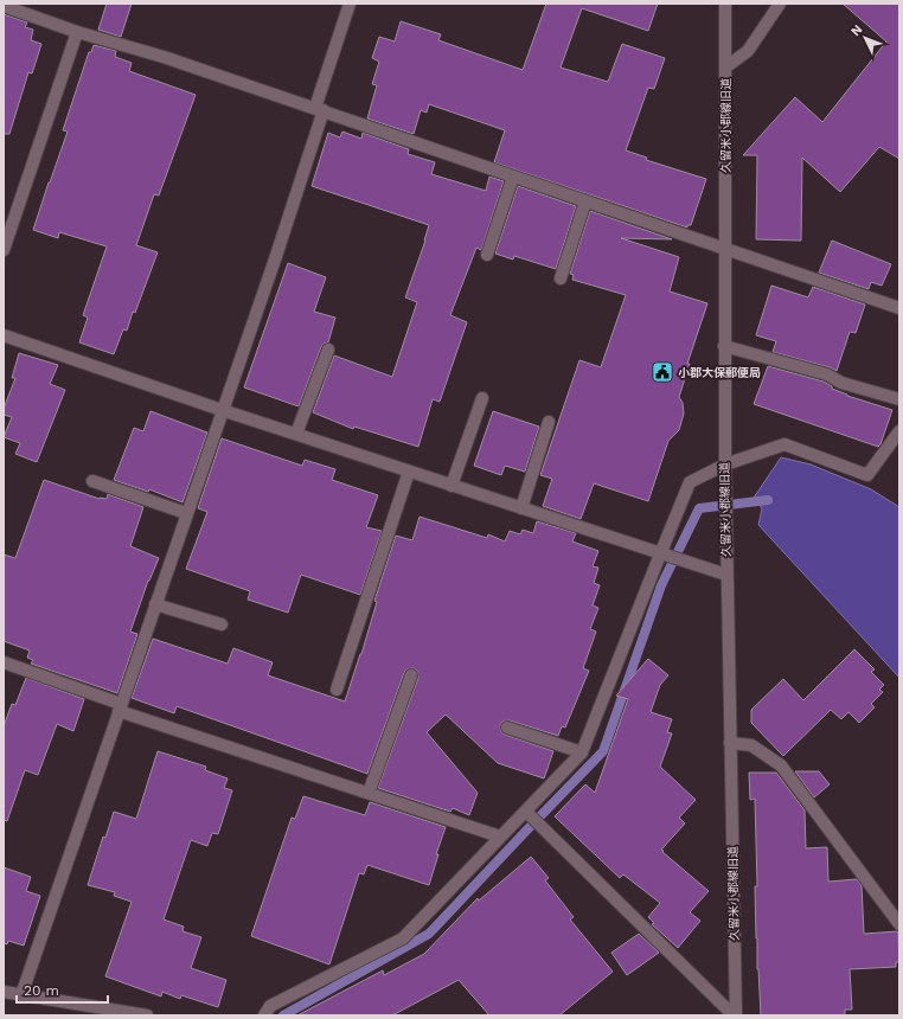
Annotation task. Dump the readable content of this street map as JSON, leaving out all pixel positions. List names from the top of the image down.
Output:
{
  "streets": {
    "street": ["久留米小郡線旧道"]
  },
  "places": {
    "public building": ["小郡大保郵便局"]
  },
  "scale_bar": "20 m",
  "north": "top left"
}
